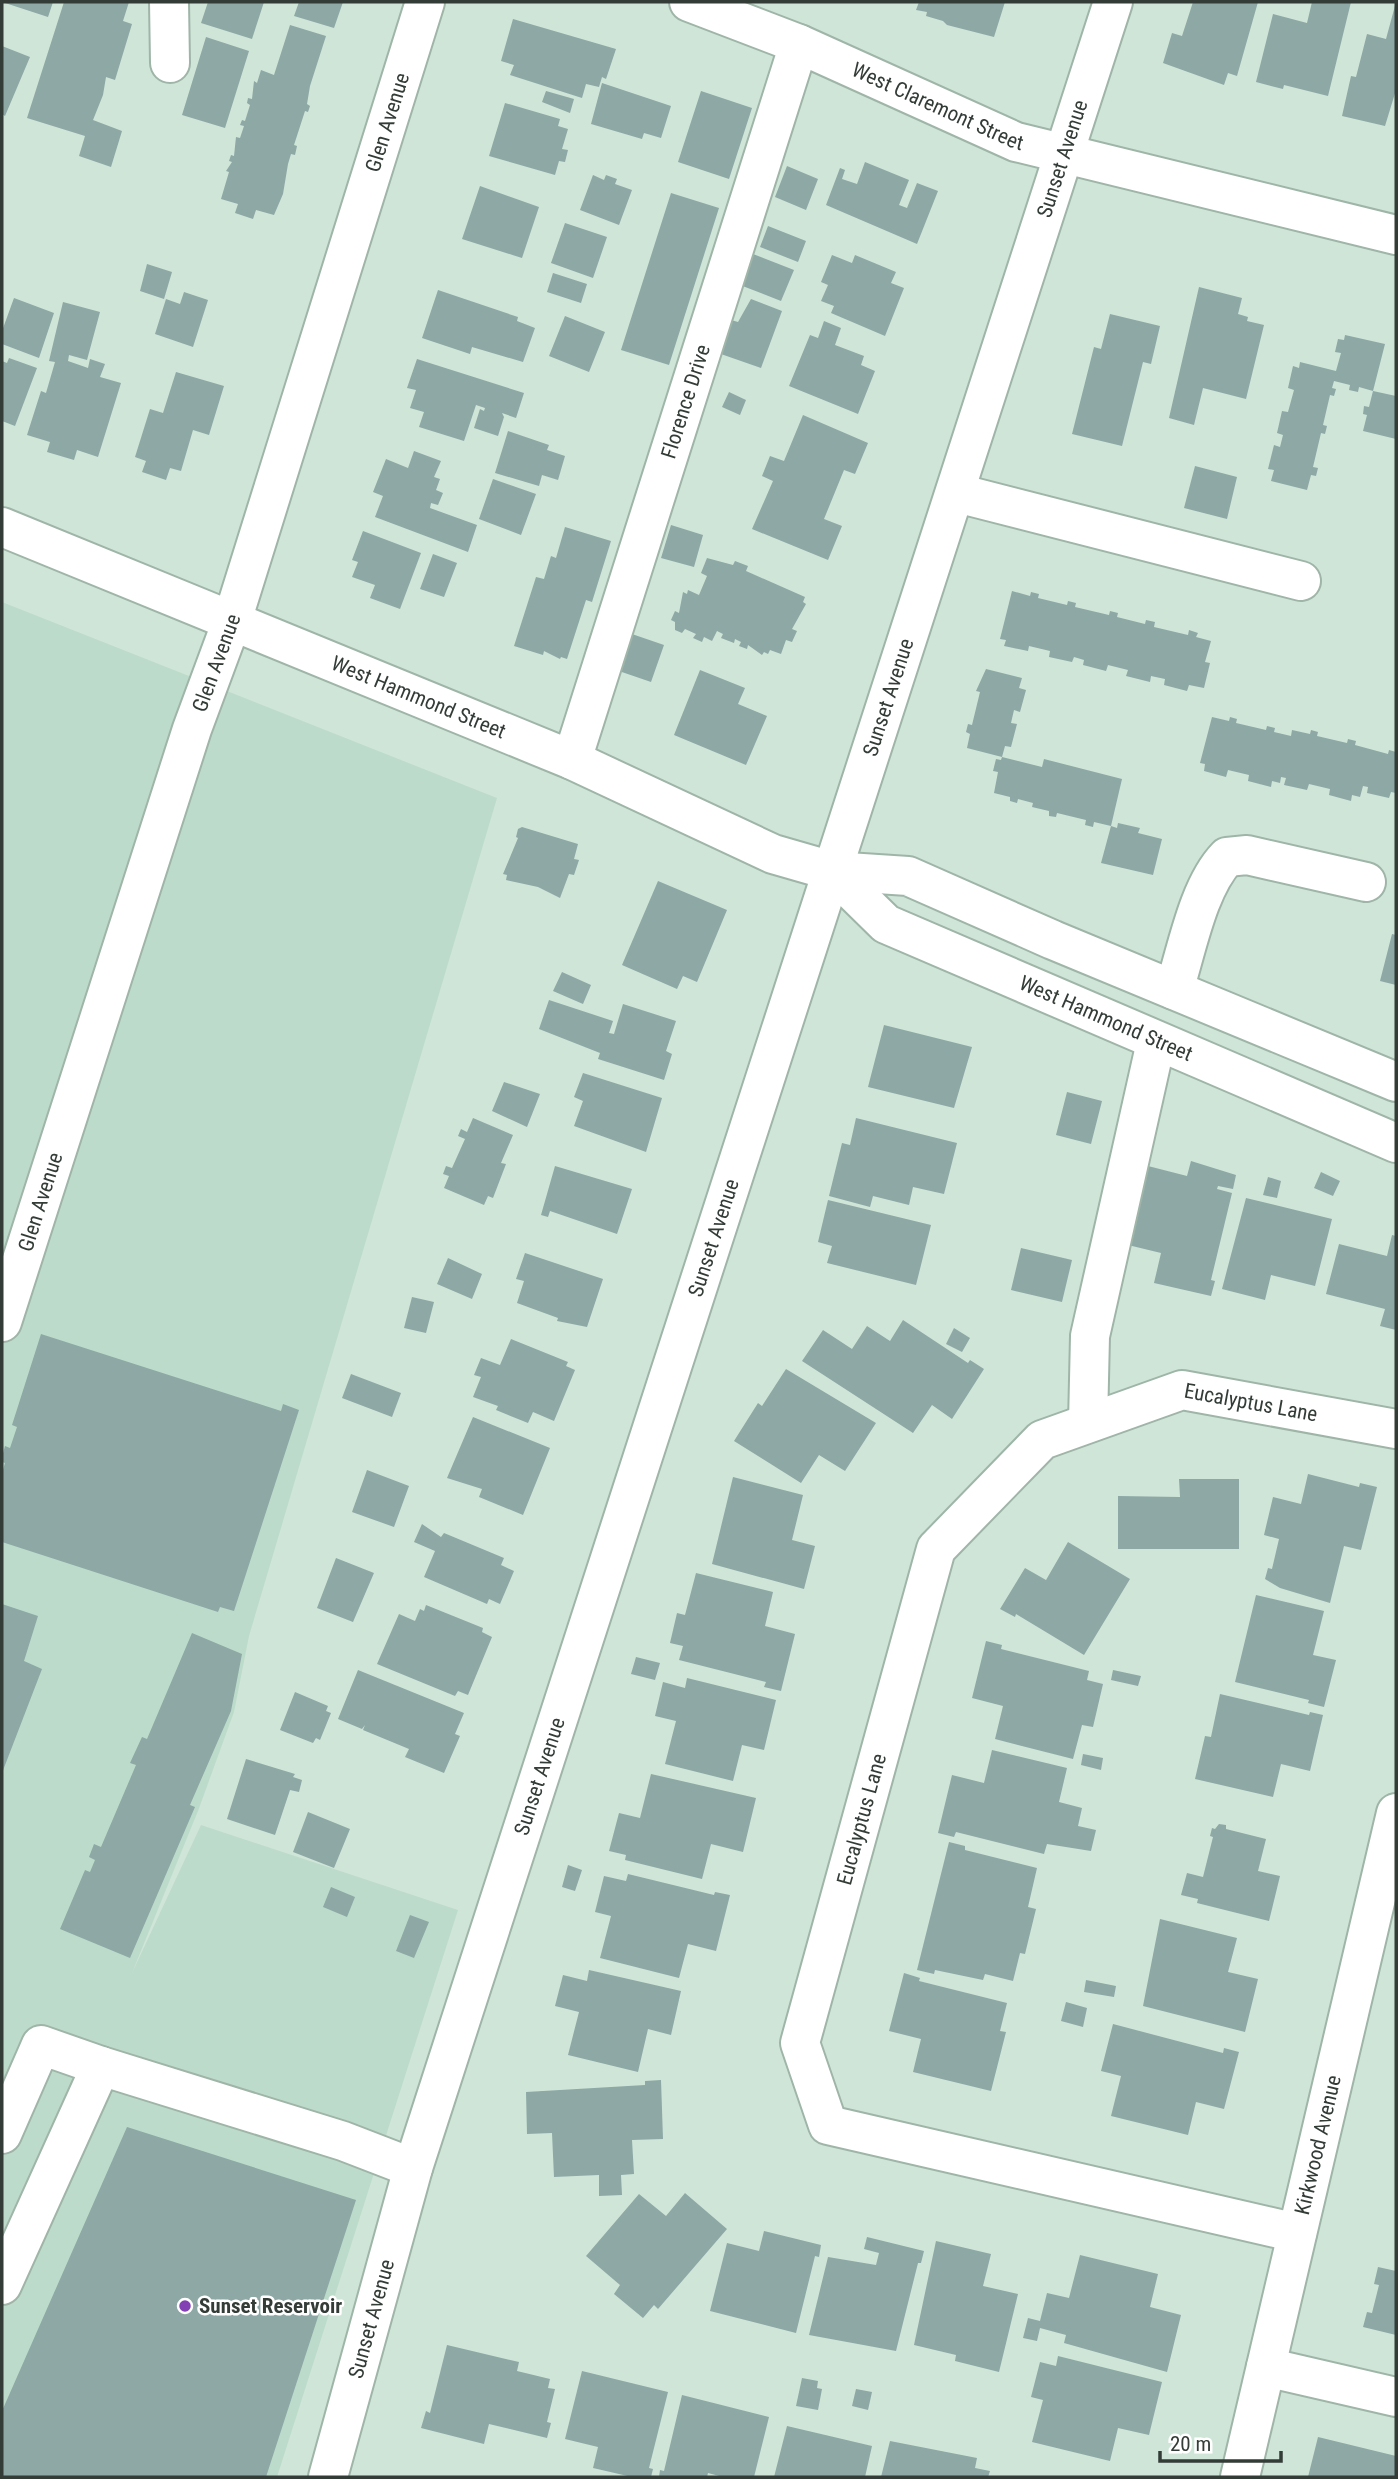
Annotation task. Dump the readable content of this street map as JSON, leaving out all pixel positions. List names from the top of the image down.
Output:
{
  "streets": {
    "street": [
      "West Claremont Street",
      "Glen Avenue",
      "Sunset Avenue",
      "Florence Drive",
      "West Hammond Street",
      "Eucalyptus Lane",
      "Kirkwood Avenue"
    ]
  },
  "crossings": [
    ["West Claremont Street", "Sunset Avenue"],
    ["West Claremont Street", "Florence Drive"],
    ["Glen Avenue", "West Hammond Street"],
    ["Sunset Avenue", "West Hammond Street"],
    ["Florence Drive", "West Hammond Street"],
    ["Eucalyptus Lane", "Kirkwood Avenue"]
  ],
  "places": ["Sunset Reservoir"],
  "scale_bar": "20 m"
}
